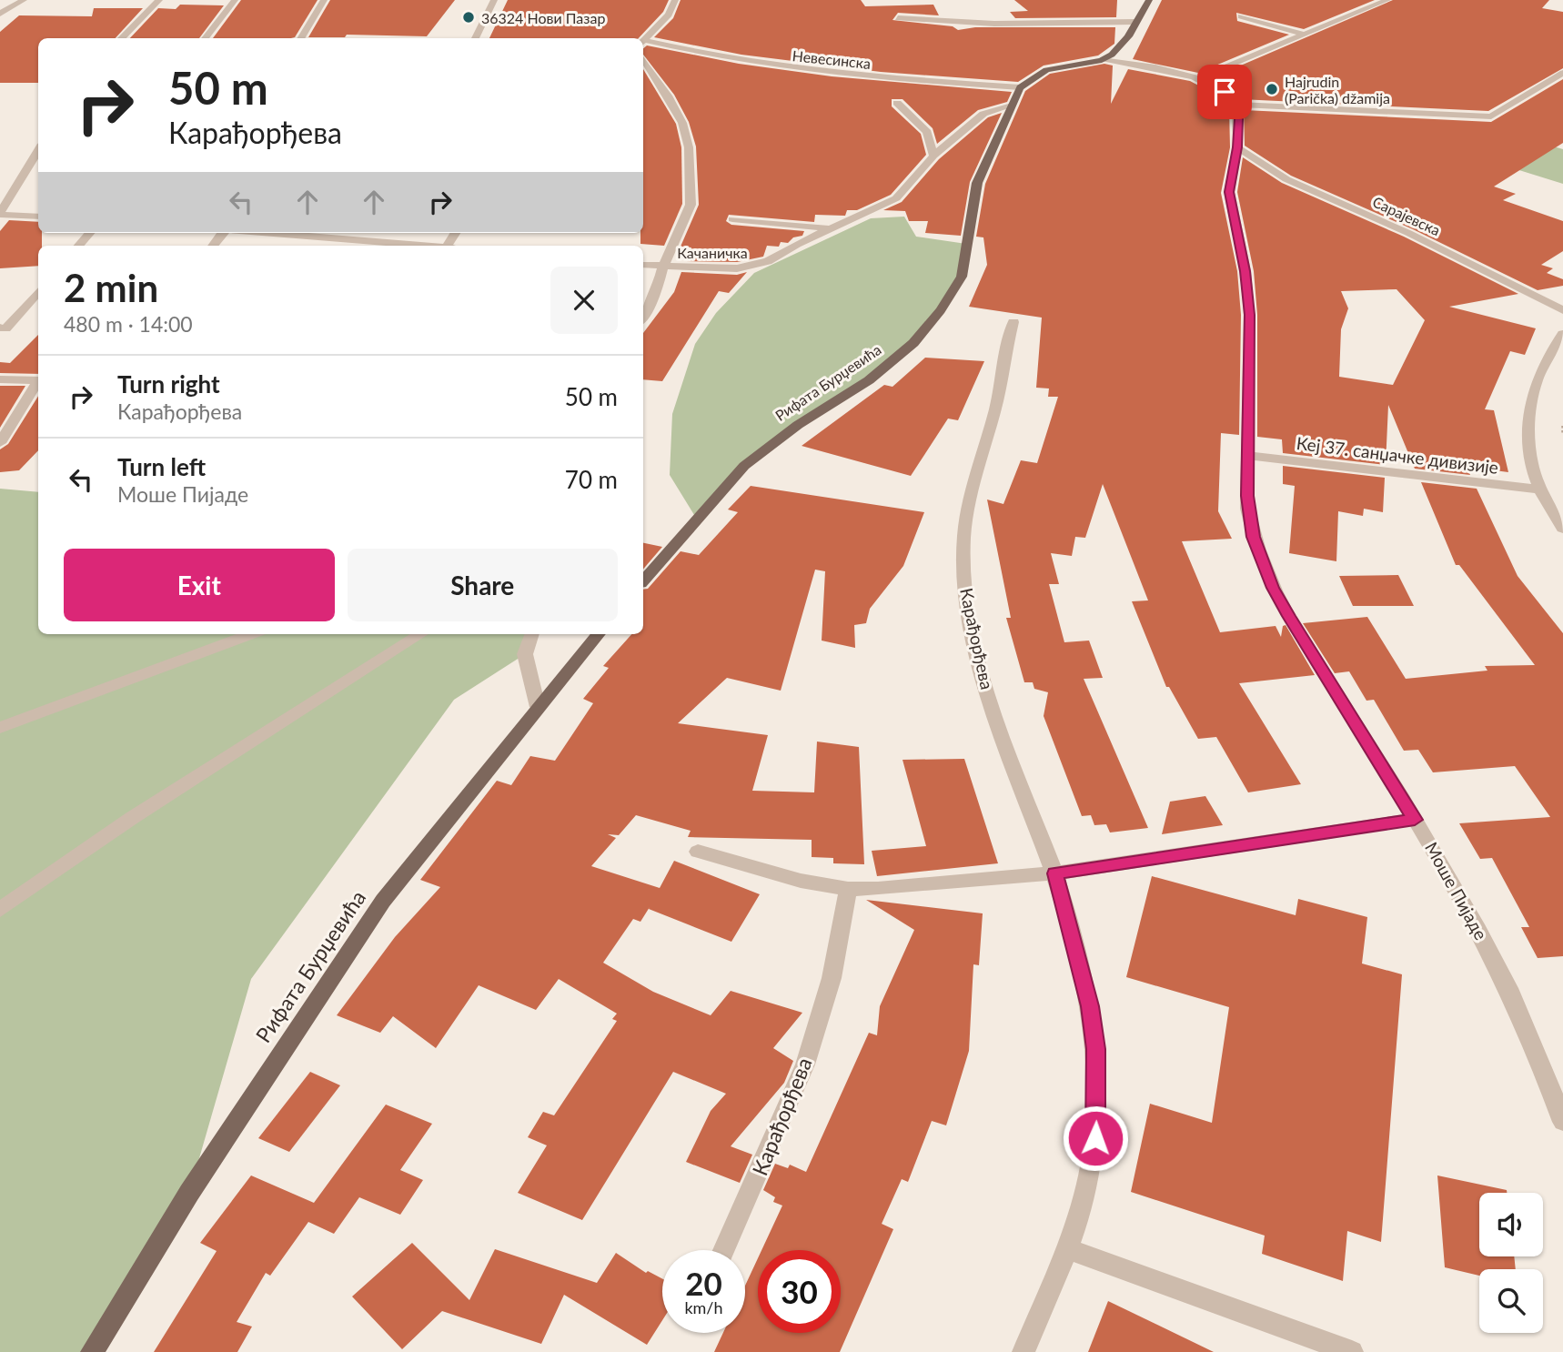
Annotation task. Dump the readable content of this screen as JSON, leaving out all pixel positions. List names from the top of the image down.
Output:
{
  "streets": {
    "main road": ["Рифата Бурџевића"],
    "street": [
      "Невесинска",
      "Сарајевска",
      "Качаничка",
      "Кеј 37. санџачке дивизије",
      "Карађорђева",
      "Моше Пијаде"
    ]
  },
  "crossings": [
    ["Невесинска", "Рифата Бурџевића"],
    ["Качаничка", "Рифата Бурџевића"],
    ["Кеј 37. санџачке дивизије", "Моше Пијаде"]
  ],
  "places": ["36324 Нови Пазар", "Hajrudin (Parička) džamija"],
  "page": {
    "turn": ["50 m", "Карађорђева"],
    "heading": ["2 min", "480 m · 14:00"],
    "list": [
      {
        "name": "Turn right",
        "note": "Карађорђева",
        "value": "50 m"
      },
      {
        "name": "Turn left",
        "note": "Моше Пијаде",
        "value": "70 m"
      }
    ],
    "buttons": ["Exit", "Share"],
    "speed": "20 km/h",
    "limit": "30"
  }
}
